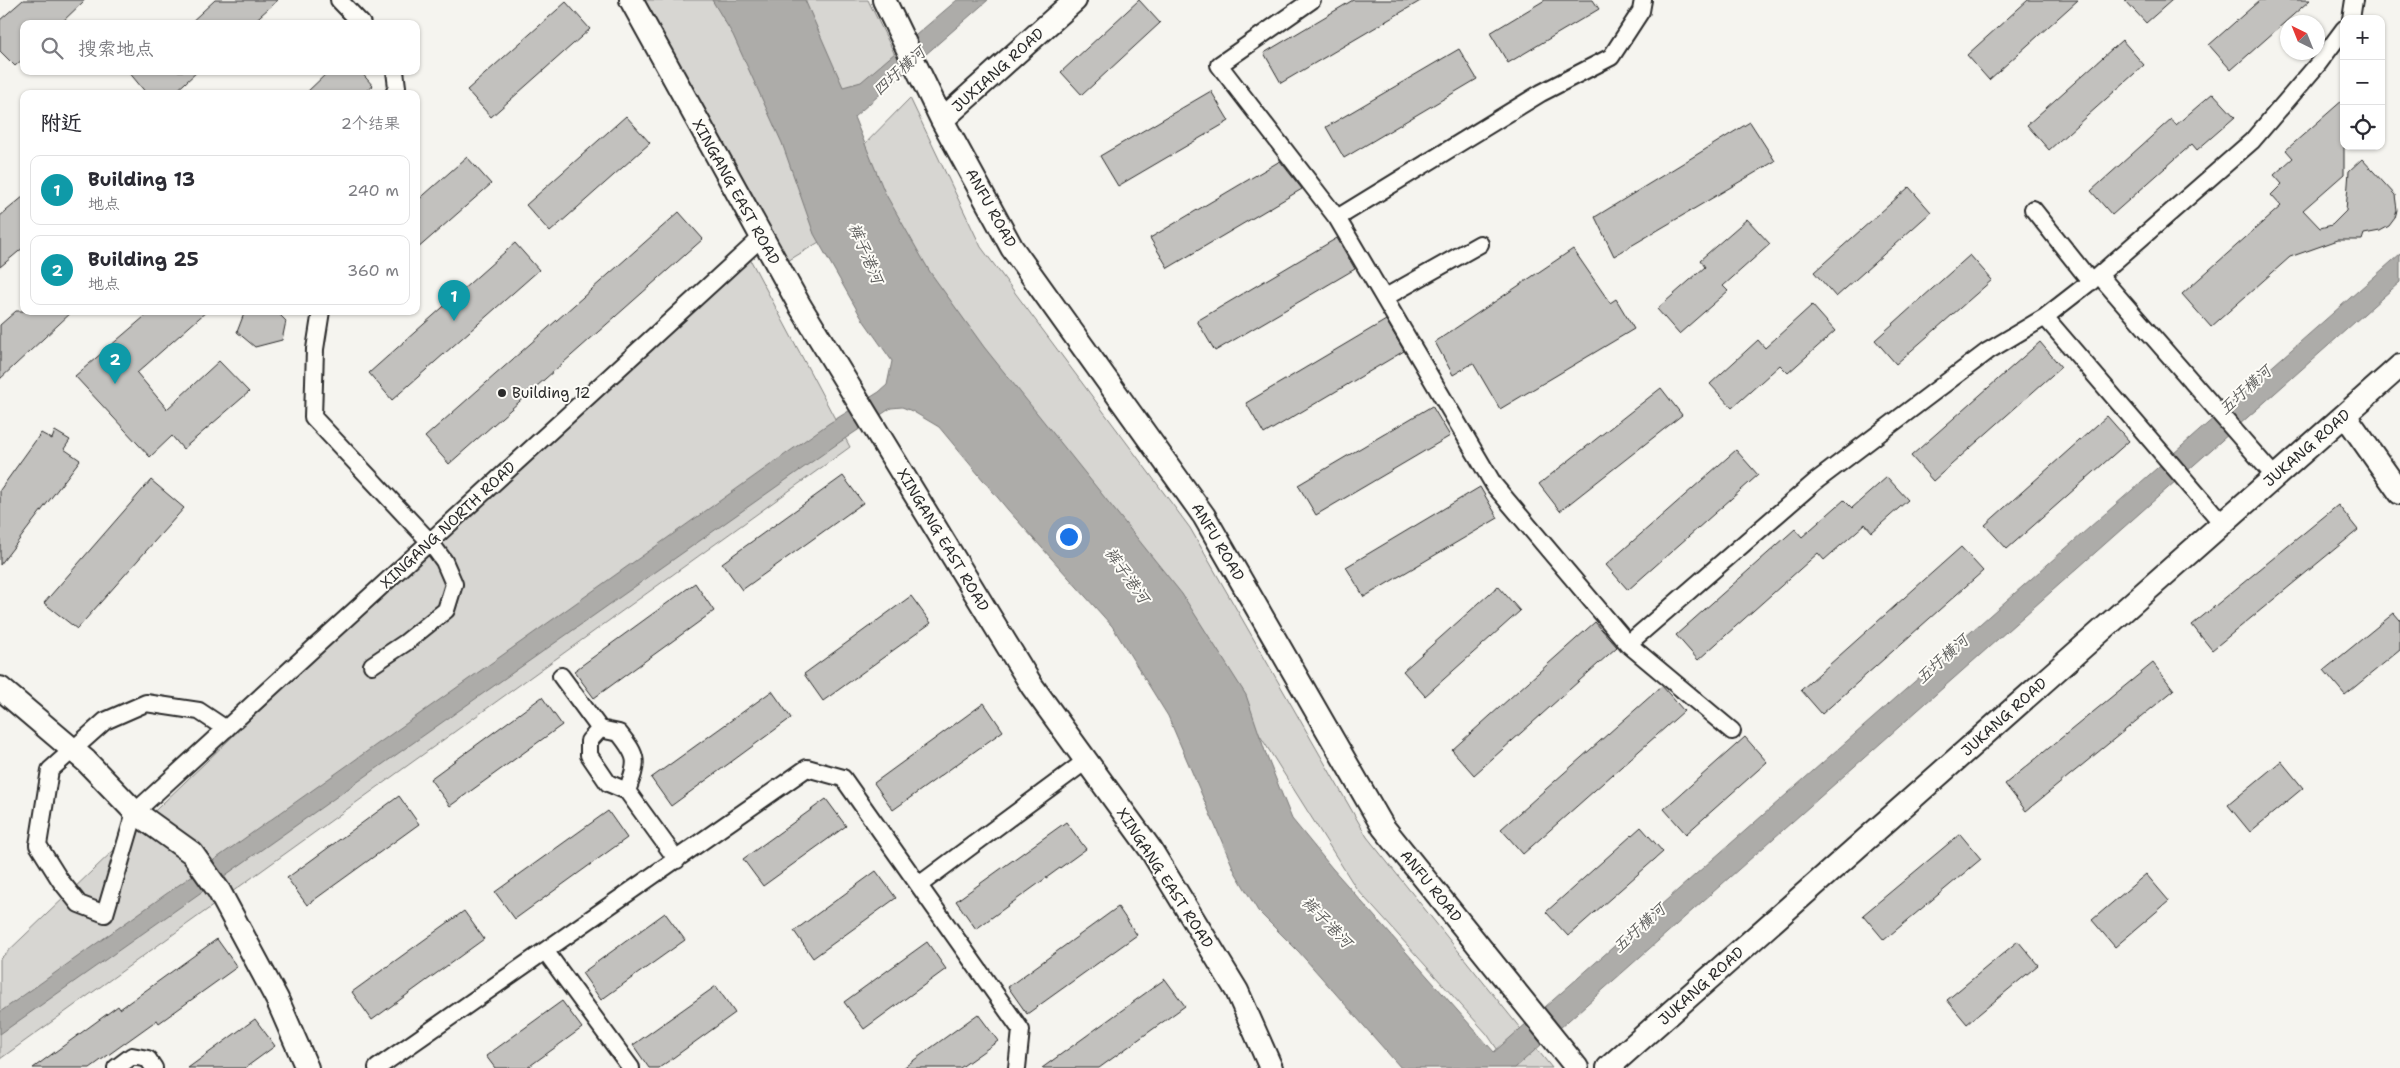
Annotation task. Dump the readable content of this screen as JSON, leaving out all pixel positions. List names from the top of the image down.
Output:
{
  "streets": {
    "street": [
      "JUXIANG ROAD",
      "XINGANG EAST ROAD",
      "ANFU ROAD",
      "JUKANG ROAD",
      "XINGANG NORTH ROAD"
    ]
  },
  "crossings": [
    ["JUXIANG ROAD", "ANFU ROAD"],
    ["XINGANG EAST ROAD", "XINGANG NORTH ROAD"]
  ],
  "water": ["四圩横河", "裤子港河", "五圩横河"],
  "places": ["Building 12"],
  "north": "top left",
  "page": {
    "map_buttons": ["+", "−"],
    "search": "搜索地点",
    "heading": ["附近", "2个结果"],
    "list": [
      {
        "mark": "1",
        "name": "Building 13",
        "note": "地点",
        "value": "240 m"
      },
      {
        "mark": "2",
        "name": "Building 25",
        "note": "地点",
        "value": "360 m"
      }
    ],
    "pins": ["1", "2"]
  }
}
